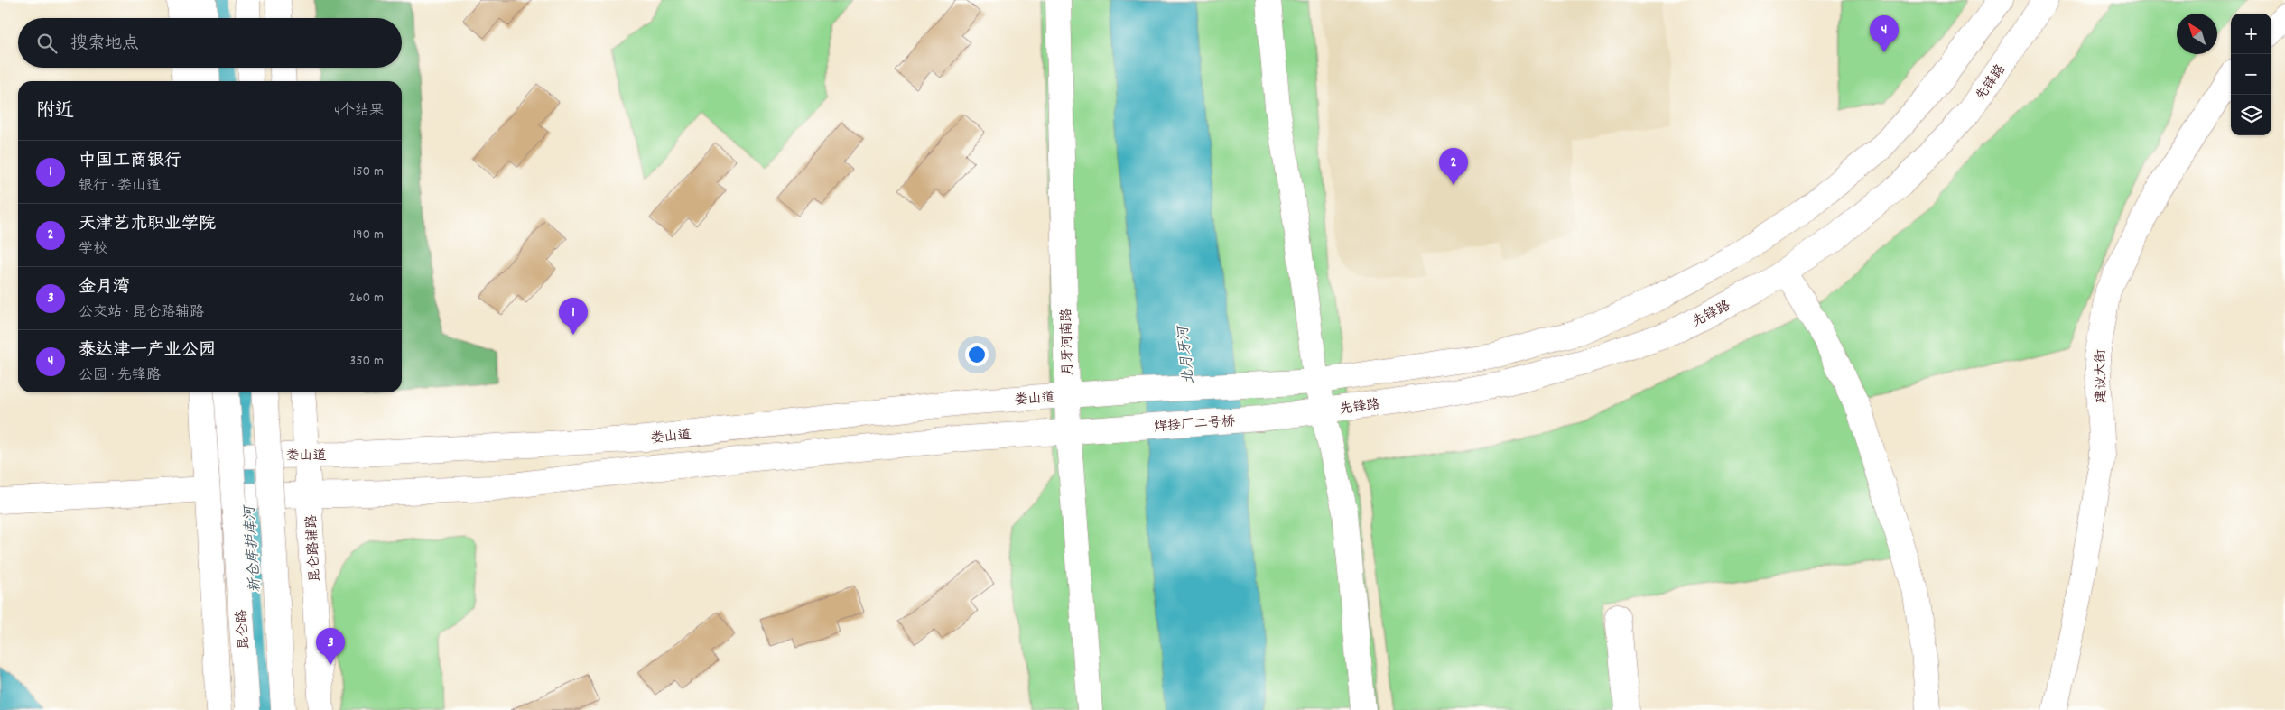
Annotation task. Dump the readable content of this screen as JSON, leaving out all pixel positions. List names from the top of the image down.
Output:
{
  "streets": {
    "main road": [
      "先锋路",
      "月牙河南路",
      "建设大街",
      "娄山道",
      "焊接厂二号桥",
      "昆仑路辅路",
      "昆仑路"
    ]
  },
  "crossings": [
    ["先锋路", "焊接厂二号桥"],
    ["月牙河南路", "娄山道"],
    ["月牙河南路", "焊接厂二号桥"],
    ["娄山道", "昆仑路辅路"]
  ],
  "water": ["北月牙河", "新仓库护库河"],
  "north": "top left",
  "page": {
    "map_buttons": ["+", "−"],
    "pins": [
      "4",
      "2",
      "1",
      "3"
    ],
    "search": "搜索地点",
    "heading": ["附近", "4个结果"],
    "list": [
      {
        "mark": "1",
        "name": "中国工商银行",
        "note": "银行 · 娄山道",
        "value": "150 m"
      },
      {
        "mark": "2",
        "name": "天津艺术职业学院",
        "note": "学校",
        "value": "190 m"
      },
      {
        "mark": "3",
        "name": "金月湾",
        "note": "公交站 · 昆仑路辅路",
        "value": "260 m"
      },
      {
        "mark": "4",
        "name": "泰达津一产业公园",
        "note": "公园 · 先锋路",
        "value": "350 m"
      }
    ]
  }
}
